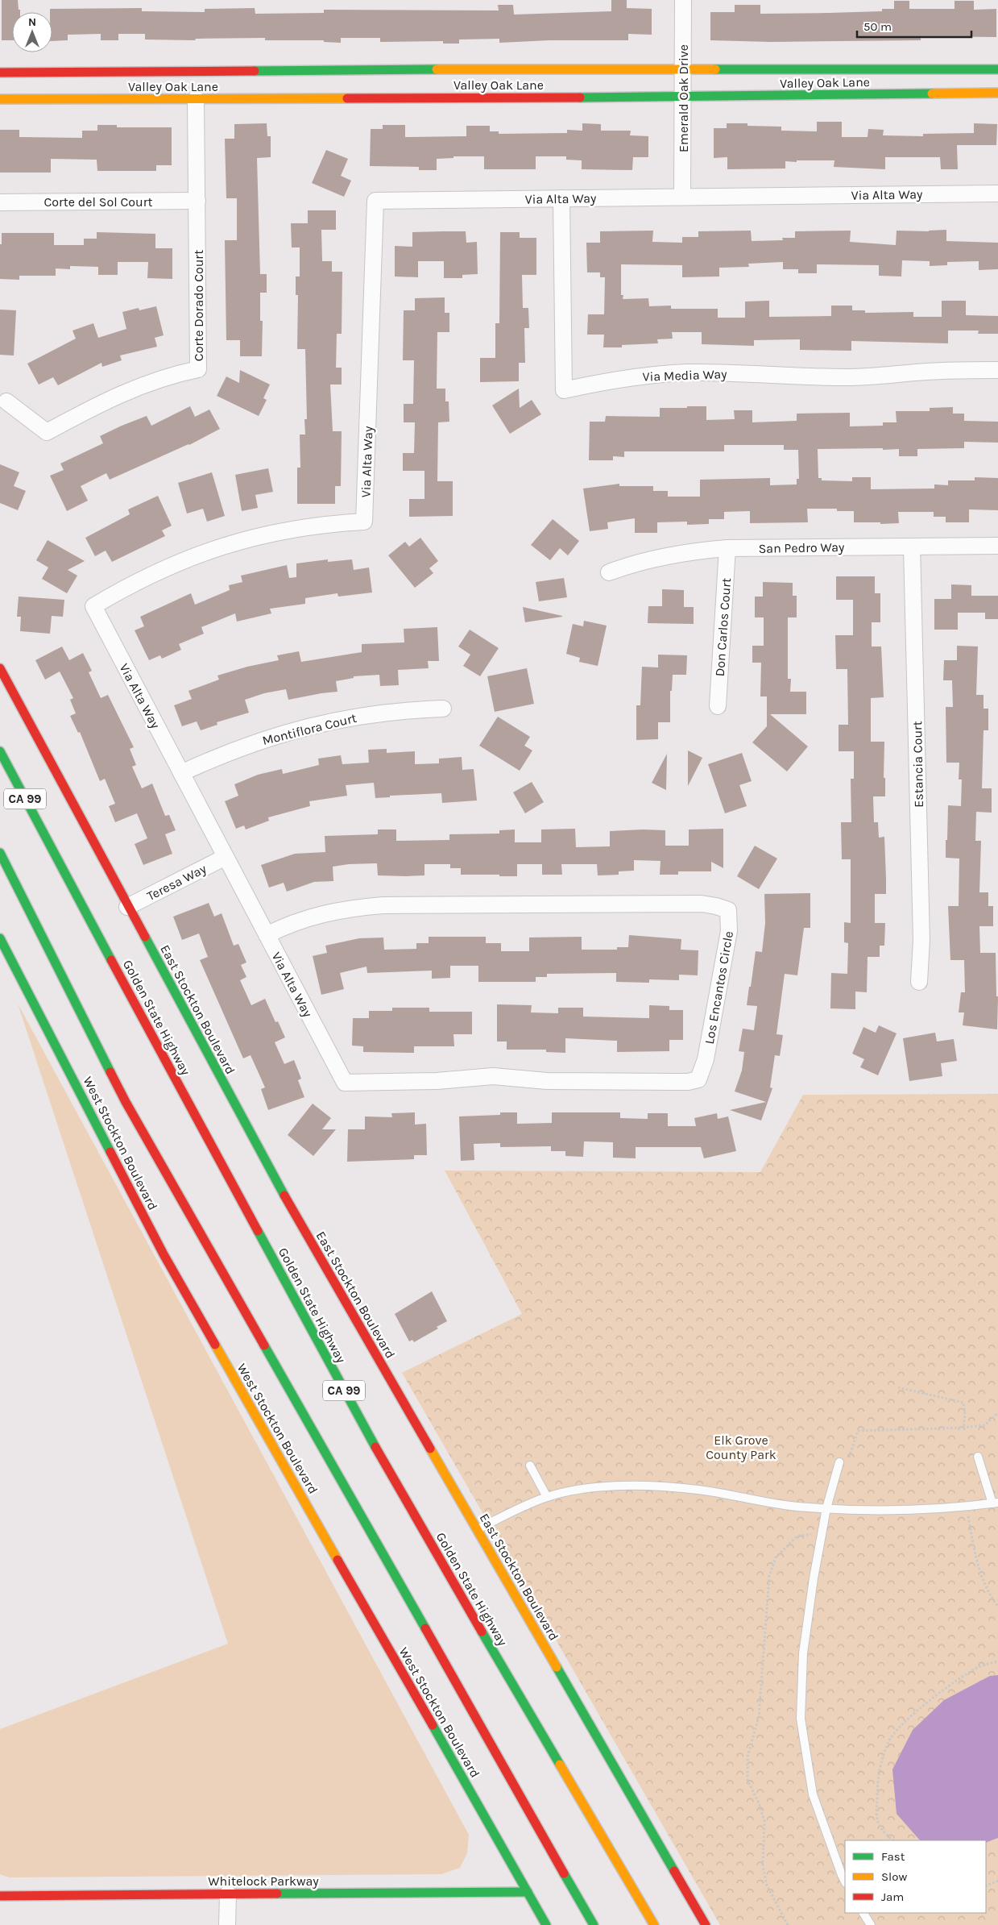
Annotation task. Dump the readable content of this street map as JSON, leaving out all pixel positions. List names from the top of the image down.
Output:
{
  "streets": {
    "main road": [
      "Valley Oak Lane",
      "CA 99",
      "East Stockton Boulevard",
      "Golden State Highway",
      "West Stockton Boulevard",
      "Whitelock Parkway"
    ],
    "street": [
      "Emerald Oak Drive",
      "Via Alta Way",
      "Corte del Sol Court",
      "Corte Dorado Court",
      "Via Media Way",
      "San Pedro Way",
      "Don Carlos Court",
      "Montiflora Court",
      "Estancia Court",
      "Teresa Way",
      "Los Encantos Circle"
    ]
  },
  "crossings": [
    ["Valley Oak Lane", "Emerald Oak Drive"],
    ["Valley Oak Lane", "Corte Dorado Court"],
    ["Emerald Oak Drive", "Via Alta Way"],
    ["Via Alta Way", "Via Media Way"],
    ["Via Alta Way", "Montiflora Court"],
    ["Via Alta Way", "Teresa Way"],
    ["Via Alta Way", "Los Encantos Circle"],
    ["Corte del Sol Court", "Corte Dorado Court"],
    ["San Pedro Way", "Don Carlos Court"],
    ["San Pedro Way", "Estancia Court"],
    ["Teresa Way", "East Stockton Boulevard"],
    ["West Stockton Boulevard", "Whitelock Parkway"]
  ],
  "parks": ["Elk Grove County Park"],
  "legend": ["Fast", "Slow", "Jam"],
  "scale_bar": "50 m",
  "north": "top"
}
